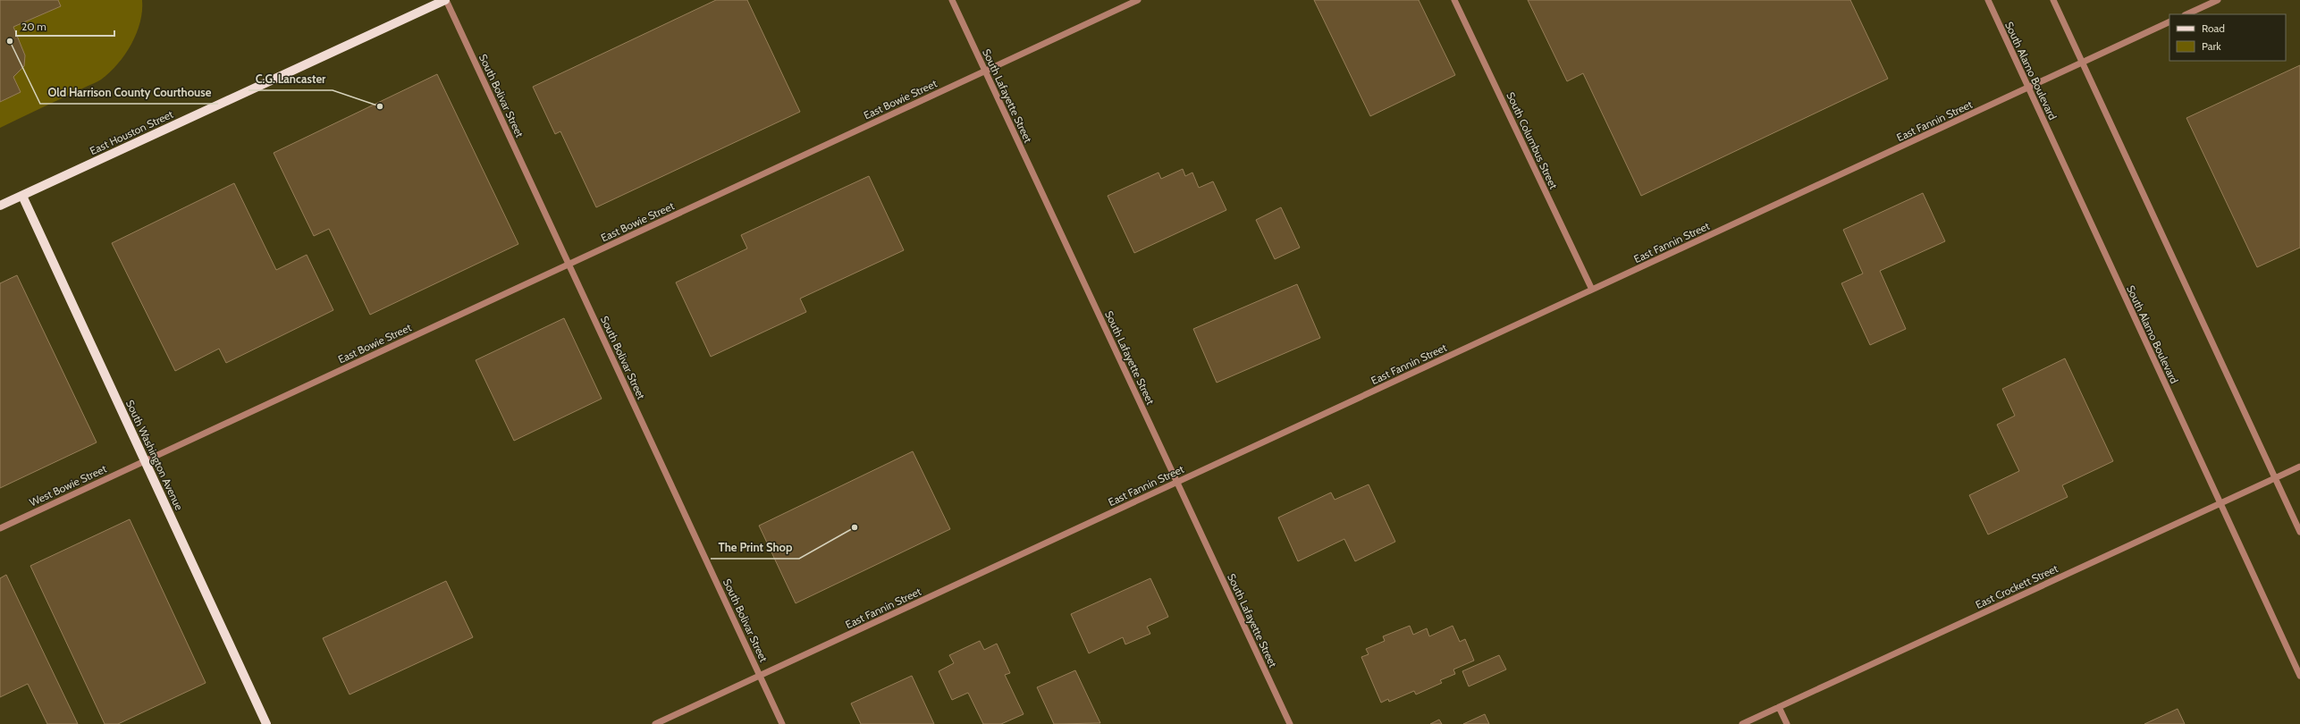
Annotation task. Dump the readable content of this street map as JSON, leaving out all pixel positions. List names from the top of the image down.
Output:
{
  "streets": {
    "main road": ["East Houston Street", "South Washington Avenue"],
    "street": [
      "South Alamo Boulevard",
      "South Bolivar Street",
      "South Lafayette Street",
      "East Bowie Street",
      "East Fannin Street",
      "South Columbus Street",
      "West Bowie Street",
      "East Crockett Street"
    ]
  },
  "crossings": [
    ["South Alamo Boulevard", "East Fannin Street"],
    ["South Alamo Boulevard", "East Crockett Street"],
    ["South Bolivar Street", "East Bowie Street"],
    ["South Bolivar Street", "East Fannin Street"],
    ["South Bolivar Street", "East Houston Street"],
    ["South Lafayette Street", "East Bowie Street"],
    ["South Lafayette Street", "East Fannin Street"],
    ["East Bowie Street", "South Washington Avenue"],
    ["East Bowie Street", "West Bowie Street"],
    ["East Fannin Street", "South Columbus Street"],
    ["East Houston Street", "South Washington Avenue"],
    ["South Washington Avenue", "West Bowie Street"]
  ],
  "places": ["Old Harrison County Courthouse", "C.G. Lancaster", "The Print Shop"],
  "legend": ["Road", "Park"],
  "scale_bar": "20 m"
}
